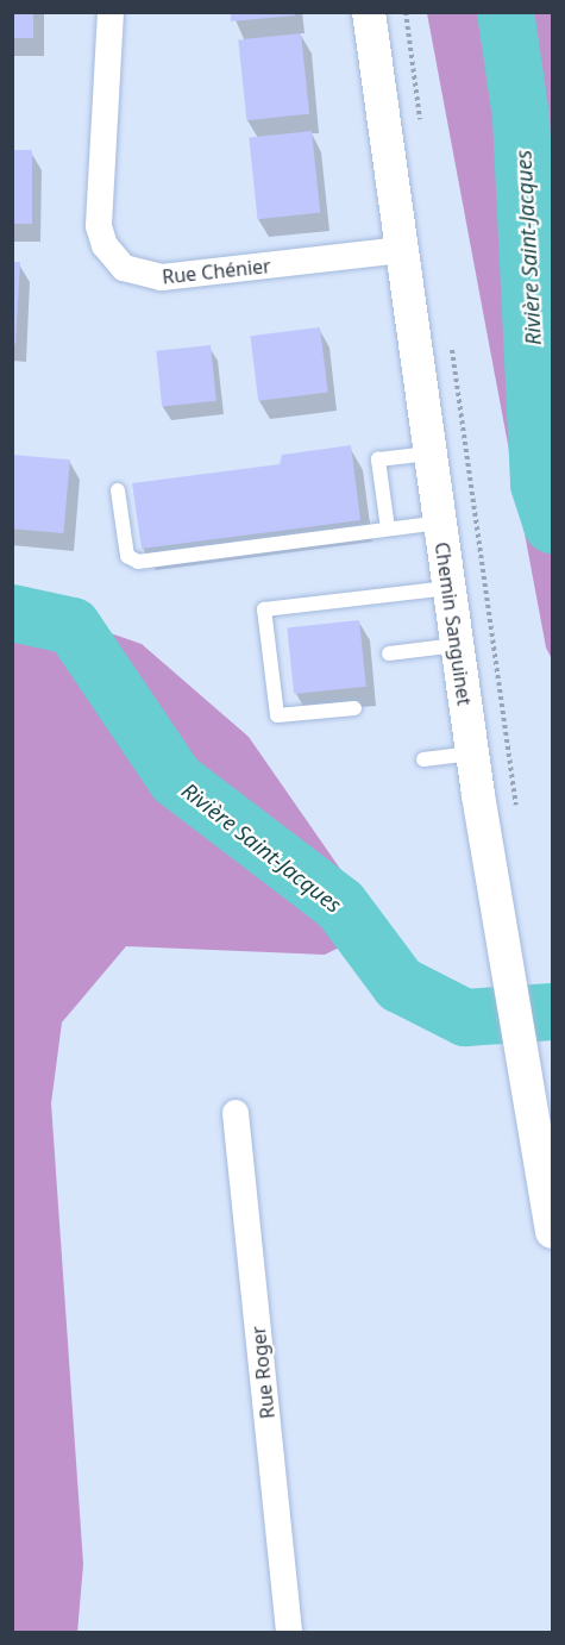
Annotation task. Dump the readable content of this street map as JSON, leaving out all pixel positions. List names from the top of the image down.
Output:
{
  "streets": {
    "street": ["Rue Chénier", "Chemin Sanguinet", "Rue Roger"]
  },
  "crossings": [
    ["Rue Chénier", "Chemin Sanguinet"]
  ],
  "water": ["Rivière Saint-Jacques"]
}
